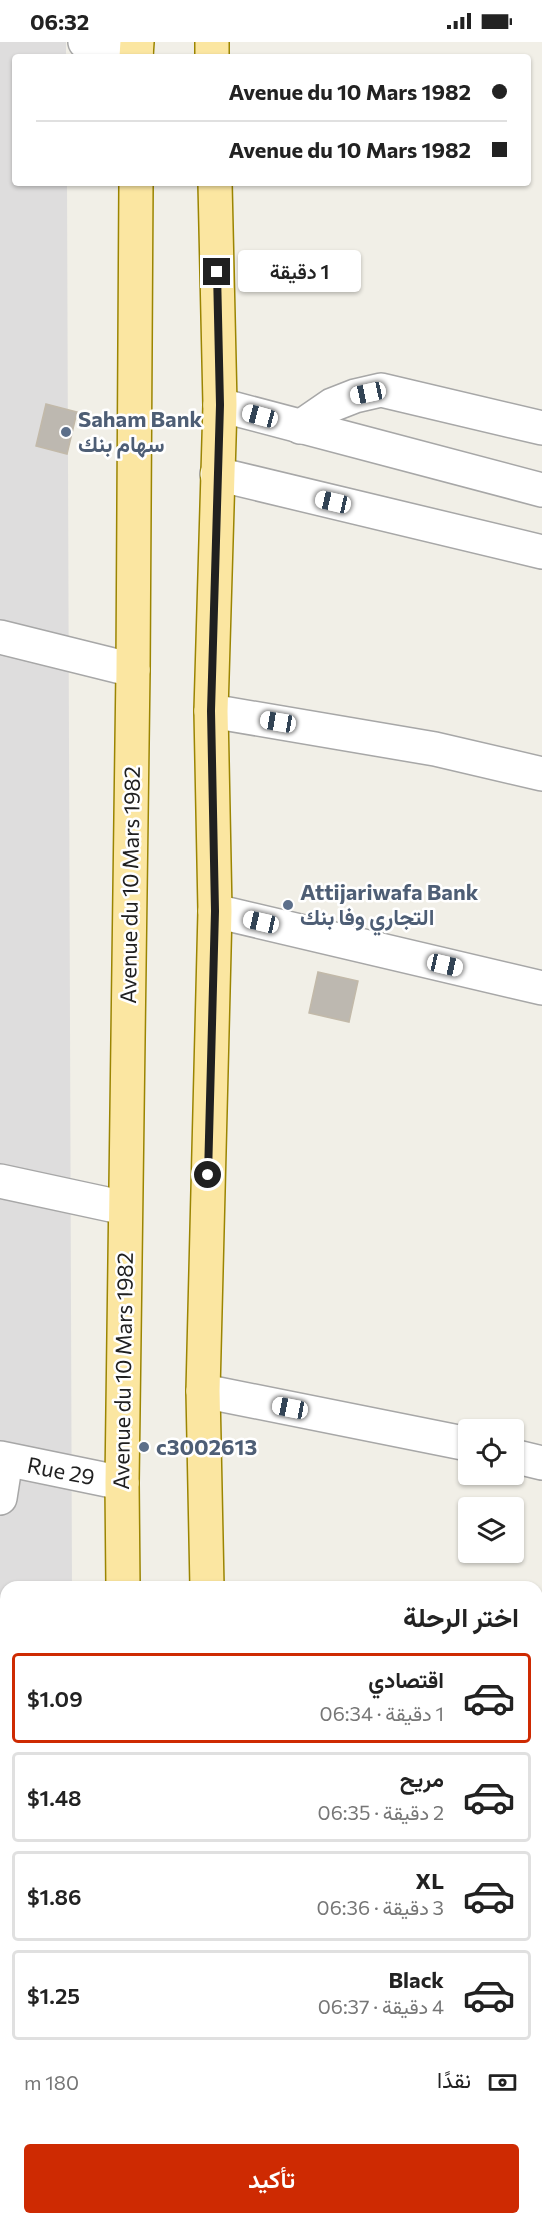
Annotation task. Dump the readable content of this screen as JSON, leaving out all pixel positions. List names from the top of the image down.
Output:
{
  "streets": {
    "main road": ["Avenue du 10 Mars 1982"],
    "street": ["Rue 29"]
  },
  "crossings": [
    ["Avenue du 10 Mars 1982", "Rue 29"]
  ],
  "places": ["Saham Bank سهام بنك", "Attijariwafa Bank التجاري وفا بنك", "c3002613"],
  "page": {
    "status": "06:32",
    "banner": ["Avenue du 10 Mars 1982", "Avenue du 10 Mars 1982"],
    "bubble": "1 دقيقة",
    "heading": "اختر الرحلة",
    "list": [
      {
        "name": "اقتصادي",
        "note": "1 دقيقة · 06:34",
        "value": "$1.09"
      },
      {
        "name": "مريح",
        "note": "2 دقيقة · 06:35",
        "value": "$1.48"
      },
      {
        "name": "XL",
        "note": "3 دقيقة · 06:36",
        "value": "$1.86"
      },
      {
        "name": "Black",
        "note": "4 دقيقة · 06:37",
        "value": "$1.25"
      }
    ],
    "pay": ["نقدًا", "180 m"],
    "buttons": "تأكيد"
  }
}
